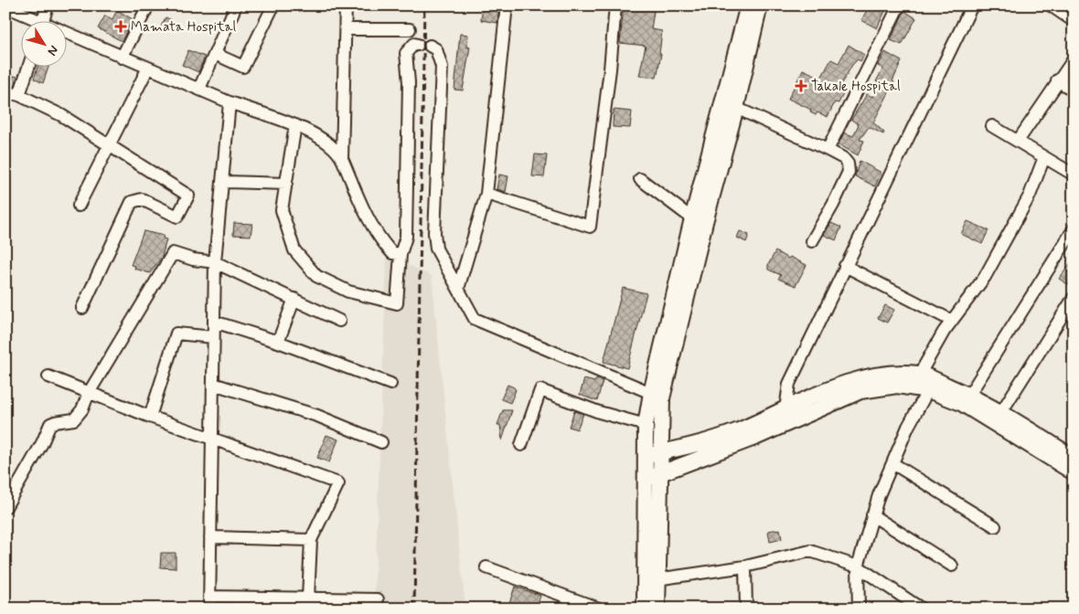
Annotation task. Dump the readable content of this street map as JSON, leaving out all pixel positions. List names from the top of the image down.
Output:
{
  "places": {
    "health": ["Mamata Hospital", "Takale Hospital"]
  },
  "north": "bottom right"
}
